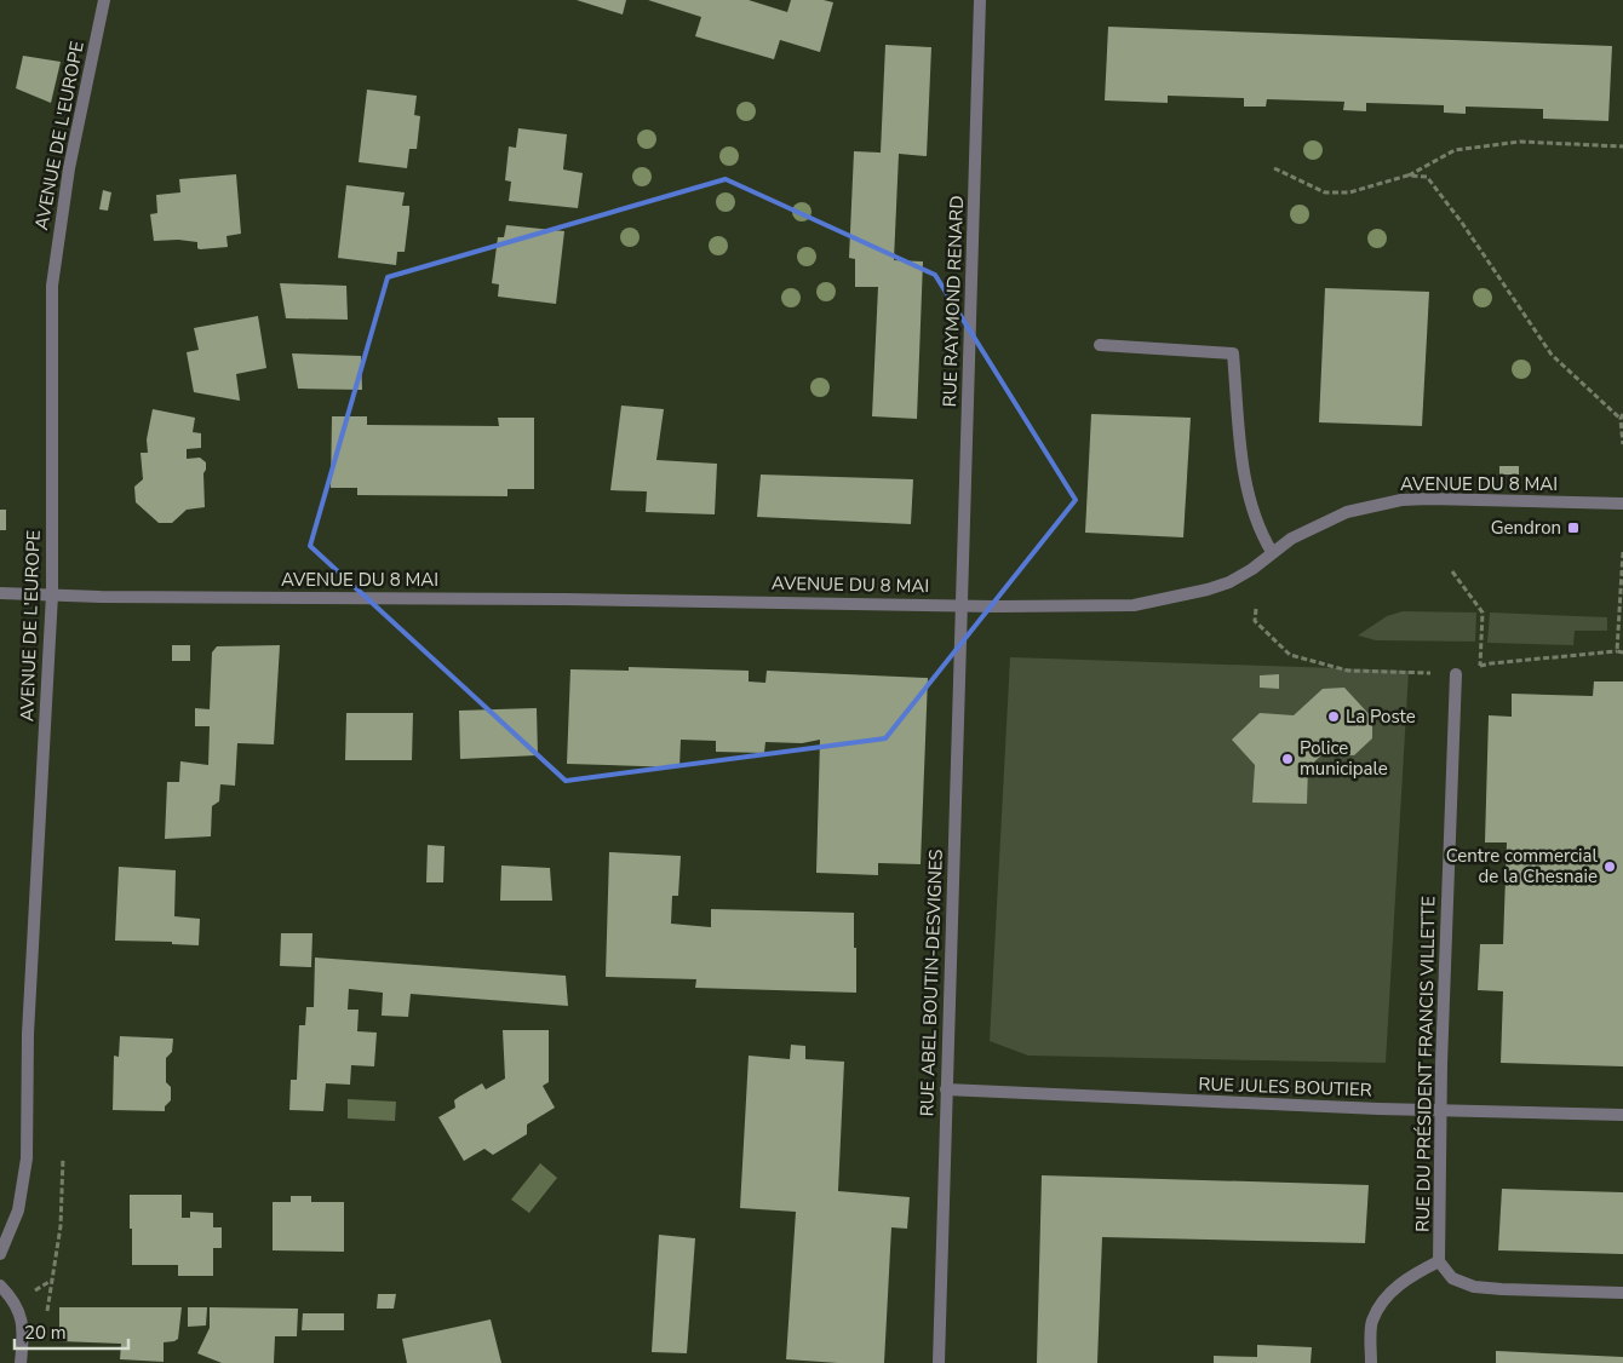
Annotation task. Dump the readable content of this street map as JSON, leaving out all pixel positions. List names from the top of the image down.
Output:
{
  "streets": {
    "street": [
      "AVENUE DE L'EUROPE",
      "RUE RAYMOND RENARD",
      "AVENUE DU 8 MAI",
      "RUE ABEL BOUTIN-DESVIGNES",
      "RUE DU PRÉSIDENT FRANCIS VILLETTE",
      "RUE JULES BOUTIER"
    ]
  },
  "crossings": [
    ["AVENUE DE L'EUROPE", "AVENUE DU 8 MAI"],
    ["RUE RAYMOND RENARD", "AVENUE DU 8 MAI"],
    ["RUE RAYMOND RENARD", "RUE ABEL BOUTIN-DESVIGNES"],
    ["AVENUE DU 8 MAI", "RUE ABEL BOUTIN-DESVIGNES"],
    ["RUE ABEL BOUTIN-DESVIGNES", "RUE JULES BOUTIER"],
    ["RUE DU PRÉSIDENT FRANCIS VILLETTE", "RUE JULES BOUTIER"]
  ],
  "places": {
    "transit": ["Gendron"],
    "other": ["La Poste", "Police municipale", "Centre commercial de la Chesnaie"]
  },
  "scale_bar": "20 m"
}
